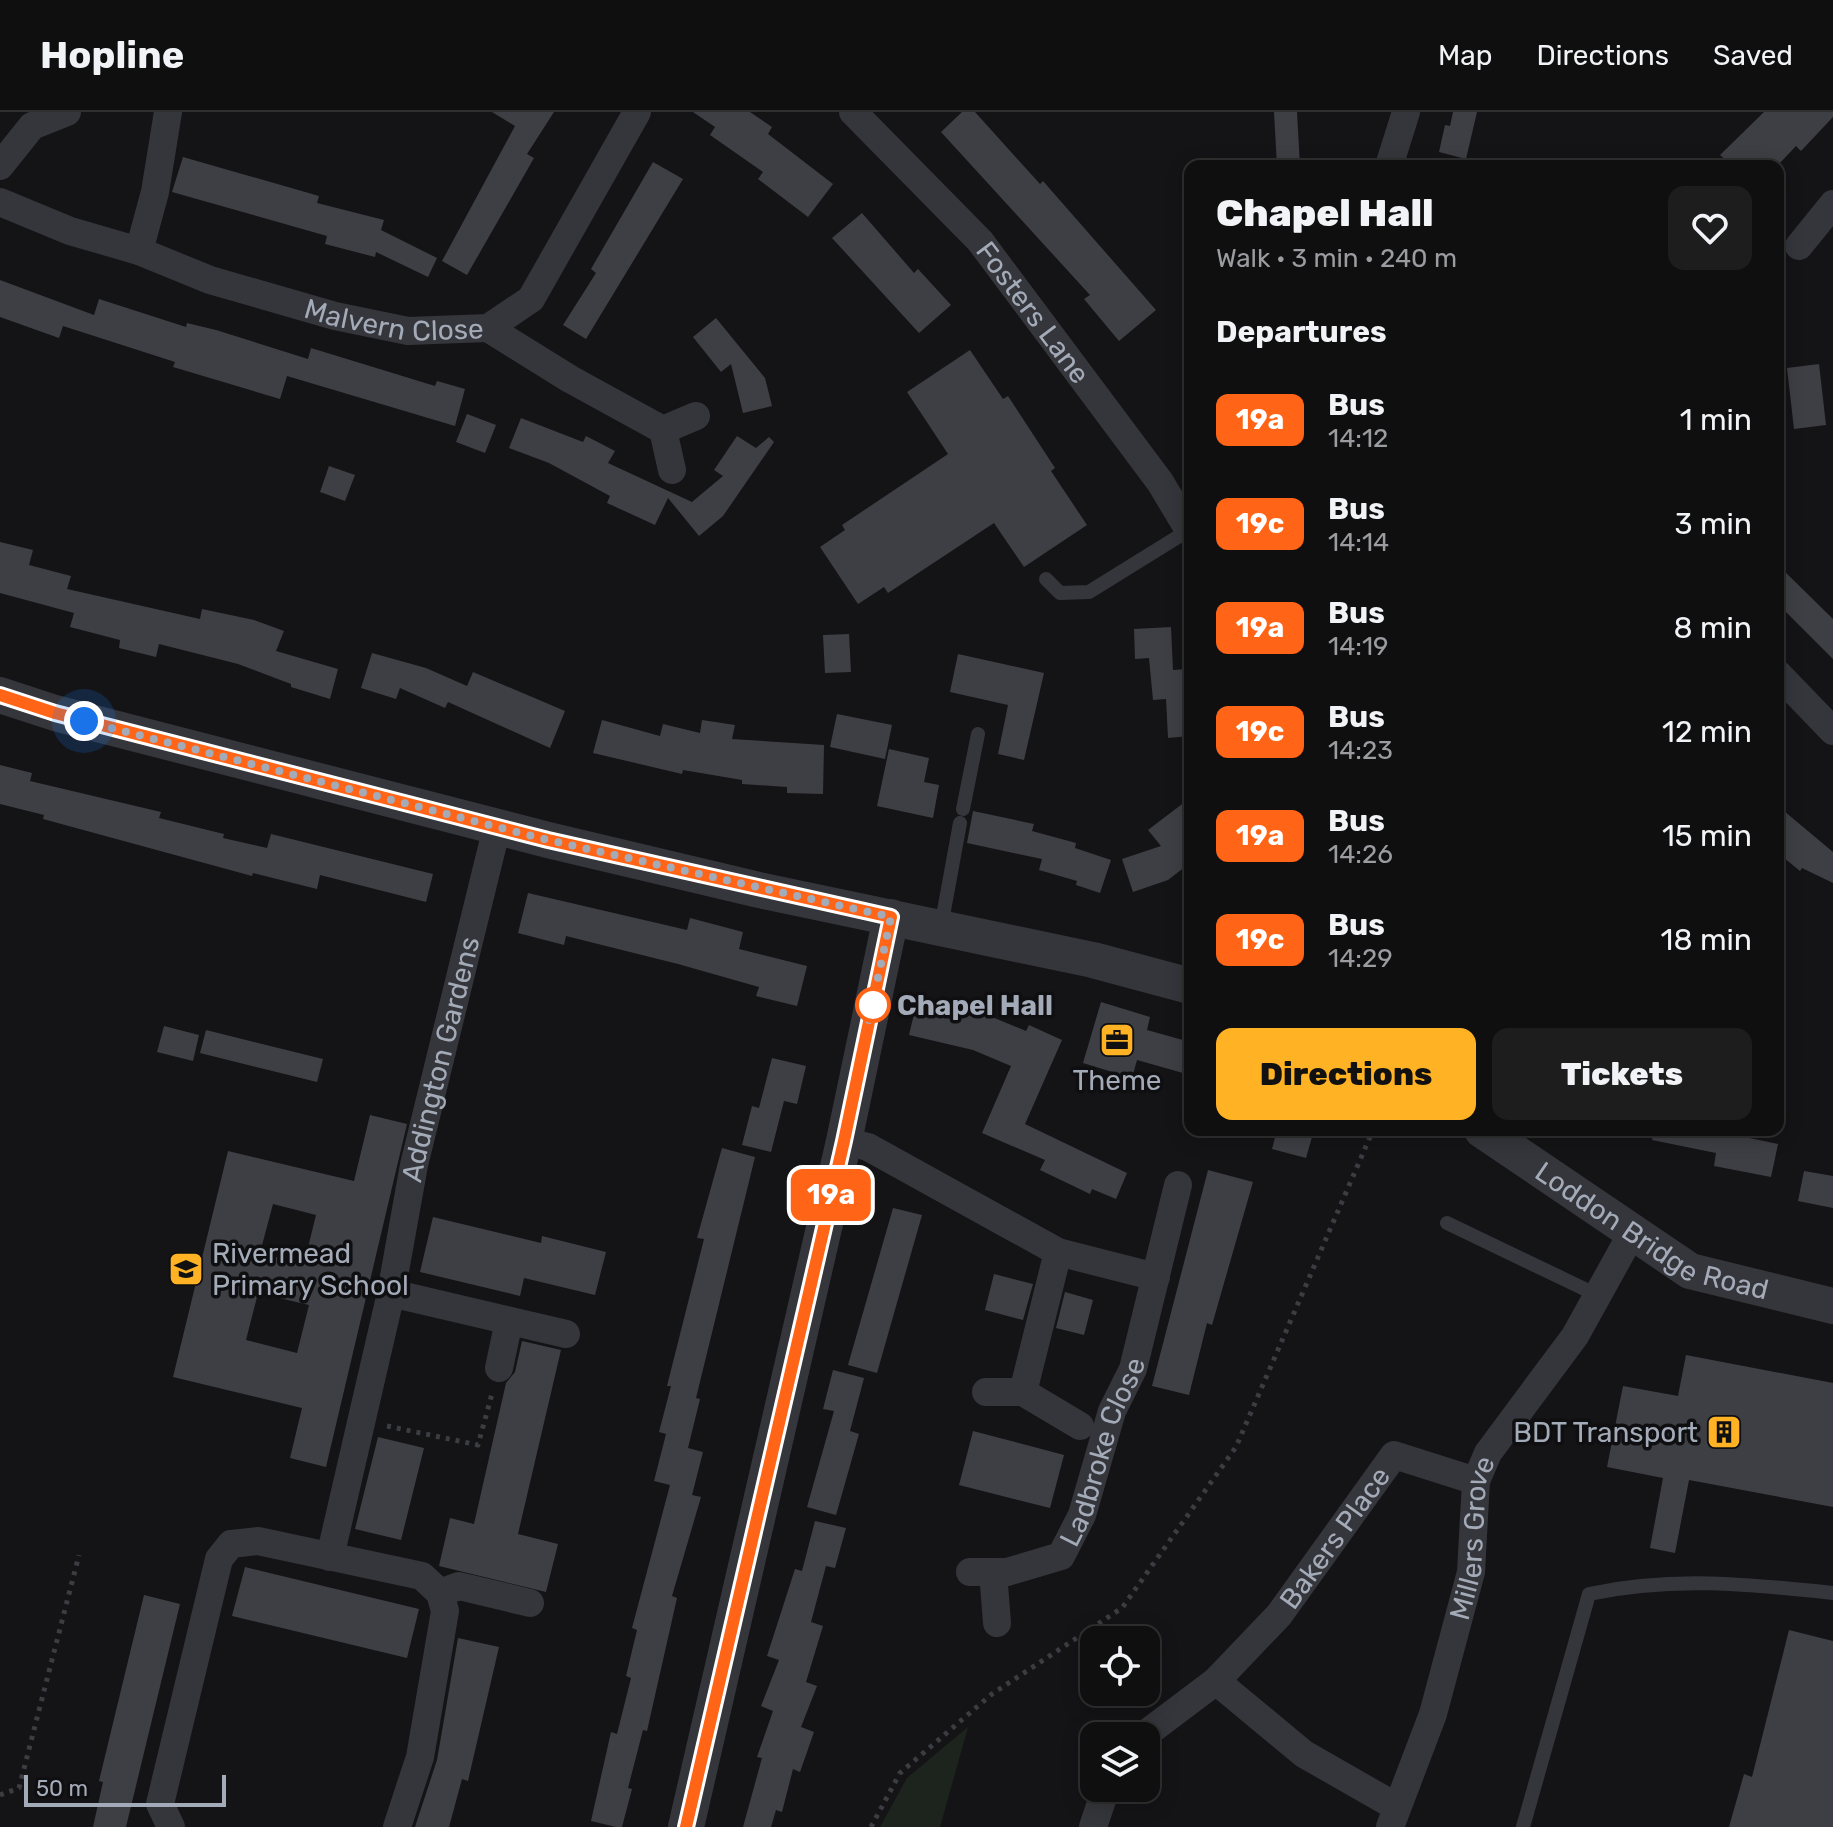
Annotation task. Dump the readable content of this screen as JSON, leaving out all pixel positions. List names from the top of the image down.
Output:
{
  "streets": {
    "street": [
      "Malvern Close",
      "Fosters Lane",
      "Addington Gardens",
      "Loddon Bridge Road",
      "Ladbroke Close",
      "Bakers Place",
      "Millers Grove"
    ]
  },
  "crossings": [
    ["Loddon Bridge Road", "Millers Grove"],
    ["Bakers Place", "Millers Grove"]
  ],
  "places": {
    "other": ["Chapel Hall"],
    "office": ["Theme"],
    "school or university": ["Rivermead Primary School"],
    "building": ["BDT Transport"]
  },
  "lines": ["bus line 19a"],
  "scale_bar": "50 m",
  "page": {
    "header": "Hopline",
    "nav": ["Map", "Directions", "Saved"],
    "on_map": "19a",
    "heading": [
      ["Chapel Hall", "Walk · 3 min · 240 m"],
      "Departures"
    ],
    "list": [
      {
        "mark": "19a",
        "name": "Bus",
        "note": "14:12",
        "value": "1 min"
      },
      {
        "mark": "19c",
        "name": "Bus",
        "note": "14:14",
        "value": "3 min"
      },
      {
        "mark": "19a",
        "name": "Bus",
        "note": "14:19",
        "value": "8 min"
      },
      {
        "mark": "19c",
        "name": "Bus",
        "note": "14:23",
        "value": "12 min"
      },
      {
        "mark": "19a",
        "name": "Bus",
        "note": "14:26",
        "value": "15 min"
      },
      {
        "mark": "19c",
        "name": "Bus",
        "note": "14:29",
        "value": "18 min"
      }
    ],
    "buttons": ["Directions", "Tickets"],
    "scale": "50 m"
  }
}
